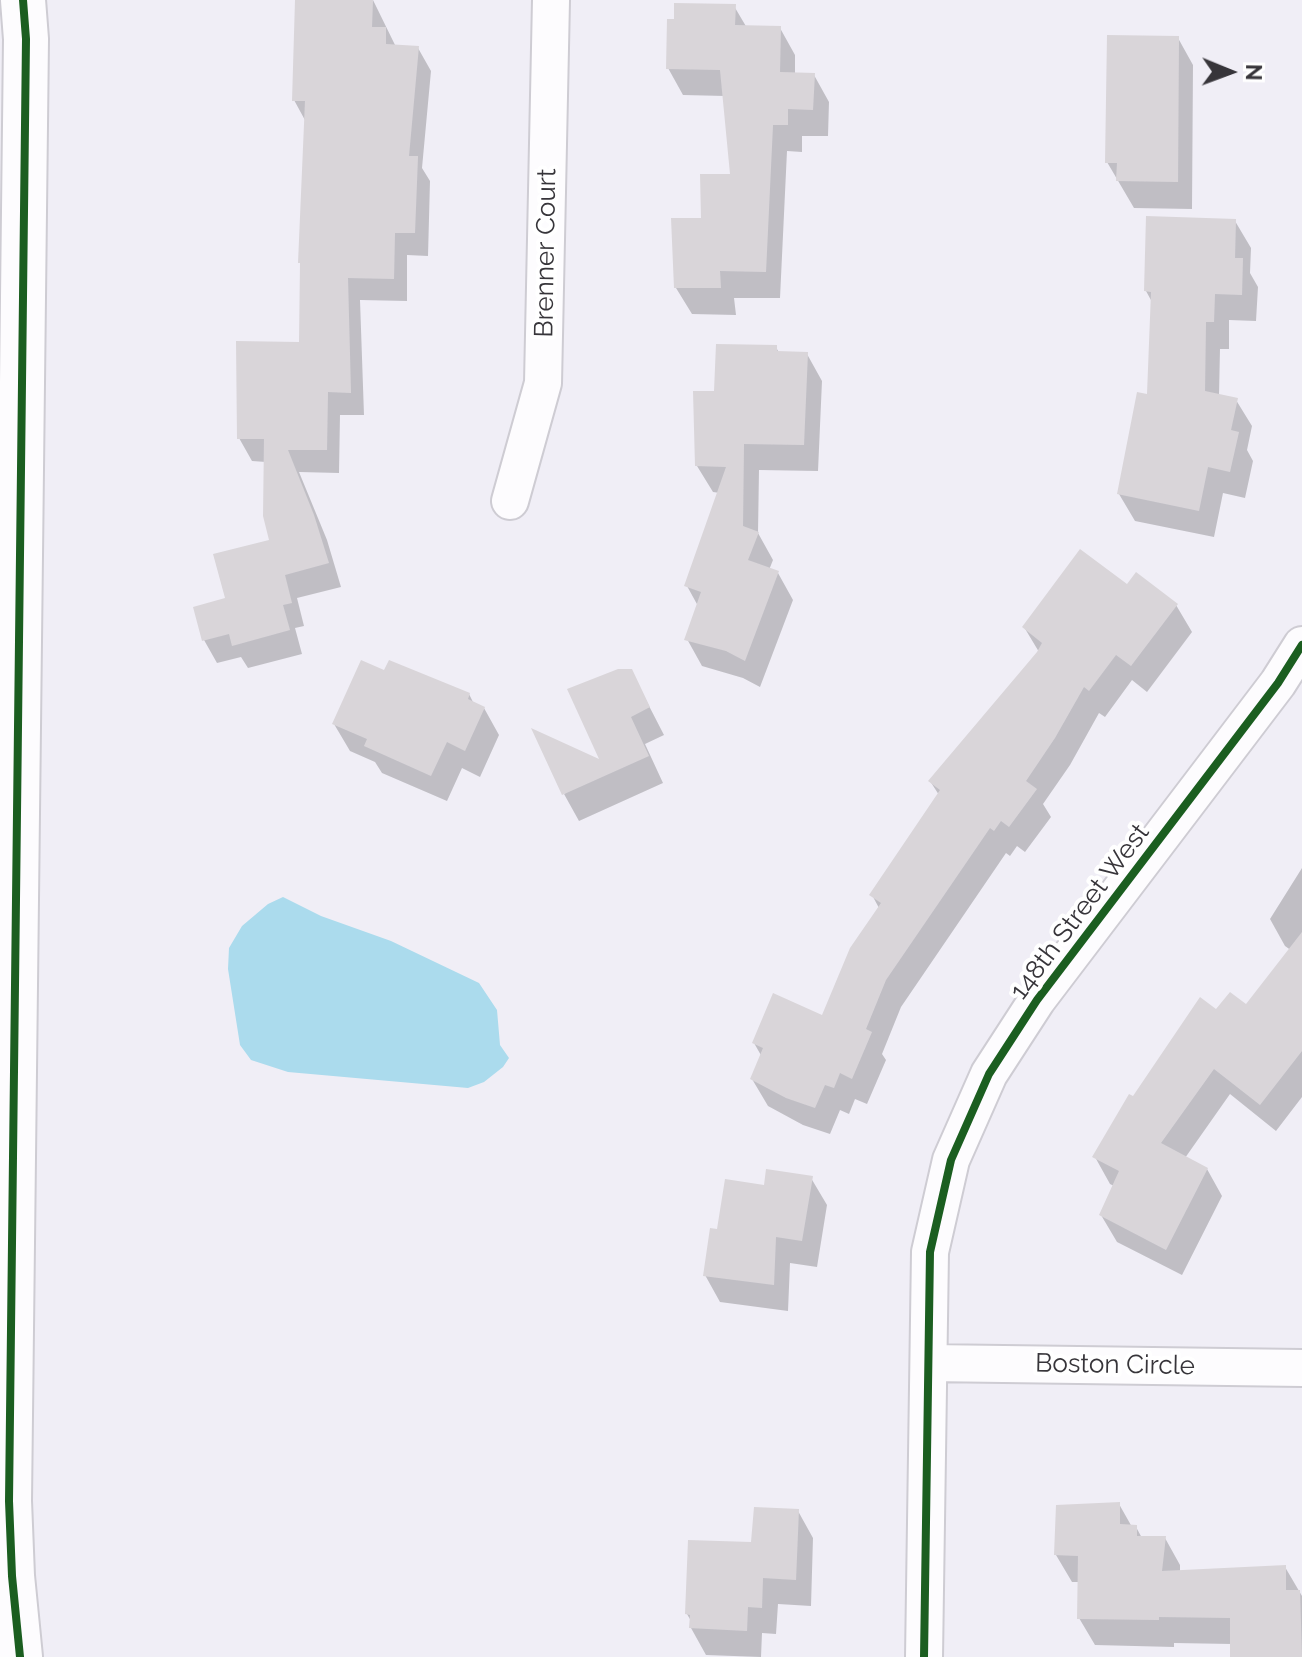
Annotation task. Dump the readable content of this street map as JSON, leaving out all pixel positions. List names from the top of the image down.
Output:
{
  "streets": {
    "street": ["Brenner Court", "148th Street West", "Boston Circle"]
  },
  "crossings": [
    ["148th Street West", "Boston Circle"]
  ],
  "north": "right"
}
